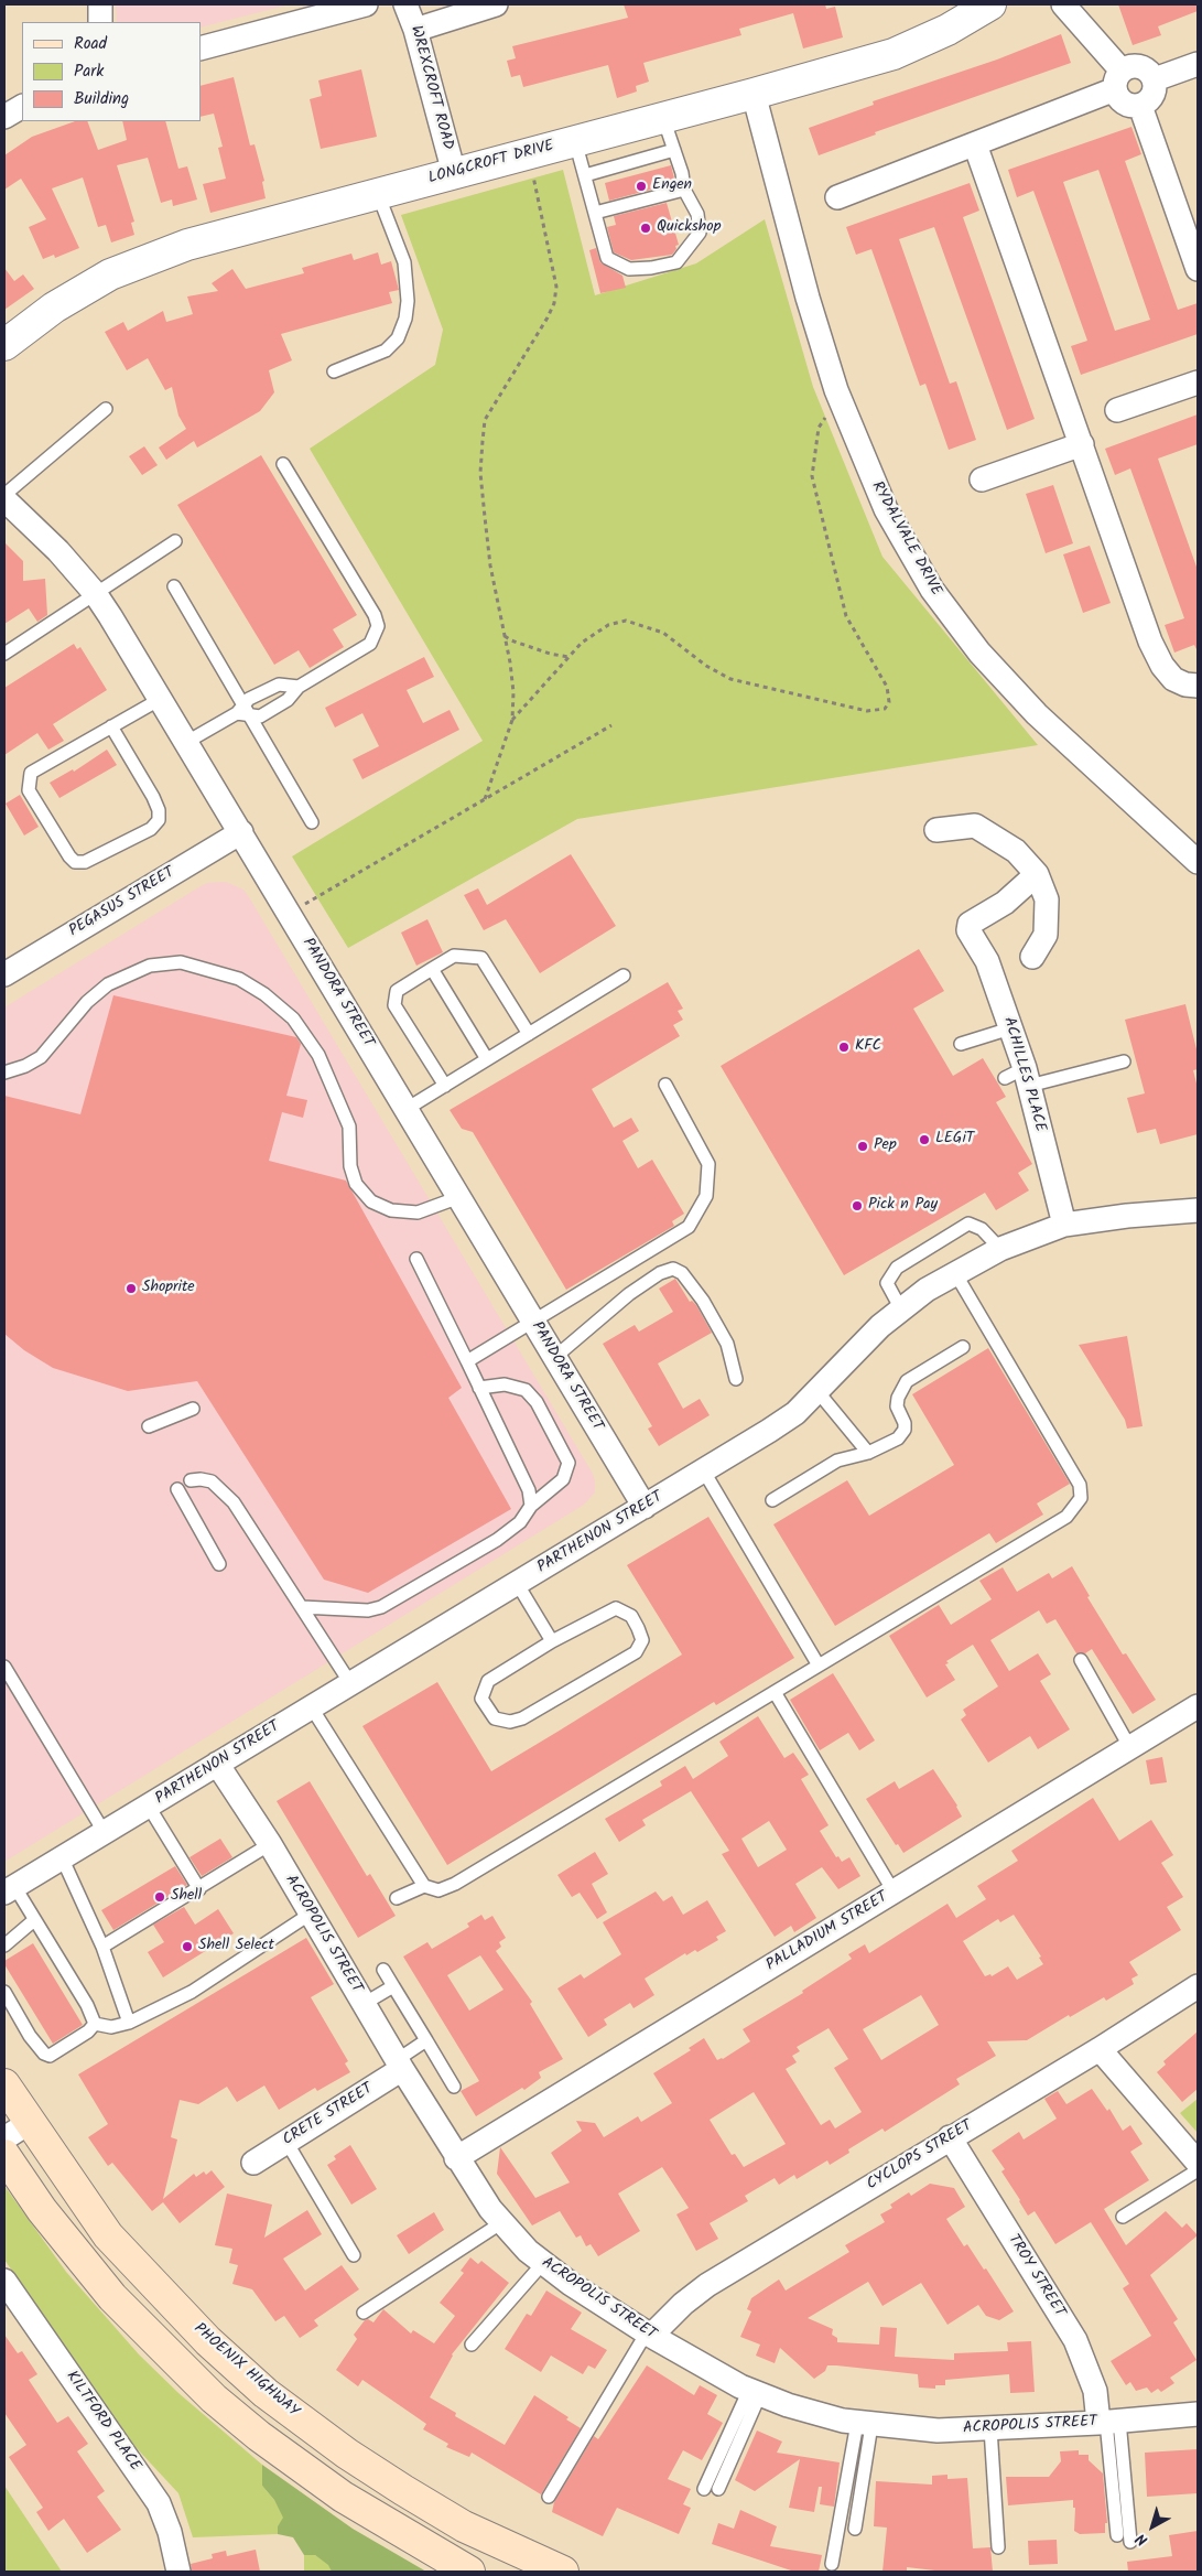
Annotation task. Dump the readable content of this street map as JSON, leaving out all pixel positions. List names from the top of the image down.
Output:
{
  "streets": {
    "main road": ["PHOENIX HIGHWAY"],
    "street": [
      "WREXCROFT ROAD",
      "LONGCROFT DRIVE",
      "RYDALVALE DRIVE",
      "PEGASUS STREET",
      "PANDORA STREET",
      "ACHILLES PLACE",
      "PARTHENON STREET",
      "PALLADIUM STREET",
      "ACROPOLIS STREET",
      "CRETE STREET",
      "CYCLOPS STREET",
      "TROY STREET",
      "KILTFORD PLACE"
    ]
  },
  "crossings": [
    ["WREXCROFT ROAD", "LONGCROFT DRIVE"],
    ["LONGCROFT DRIVE", "RYDALVALE DRIVE"],
    ["PEGASUS STREET", "PANDORA STREET"],
    ["PANDORA STREET", "PARTHENON STREET"],
    ["ACHILLES PLACE", "PARTHENON STREET"],
    ["PARTHENON STREET", "ACROPOLIS STREET"],
    ["PALLADIUM STREET", "ACROPOLIS STREET"],
    ["ACROPOLIS STREET", "CRETE STREET"],
    ["ACROPOLIS STREET", "CYCLOPS STREET"],
    ["ACROPOLIS STREET", "TROY STREET"],
    ["CYCLOPS STREET", "TROY STREET"]
  ],
  "places": [
    "Engen",
    "Quickshop",
    "KFC",
    "LEGiT",
    "Pep",
    "Pick n Pay",
    "Shoprite",
    "Shell",
    "Shell Select"
  ],
  "legend": ["Road", "Park", "Building"],
  "north": "bottom left"
}
